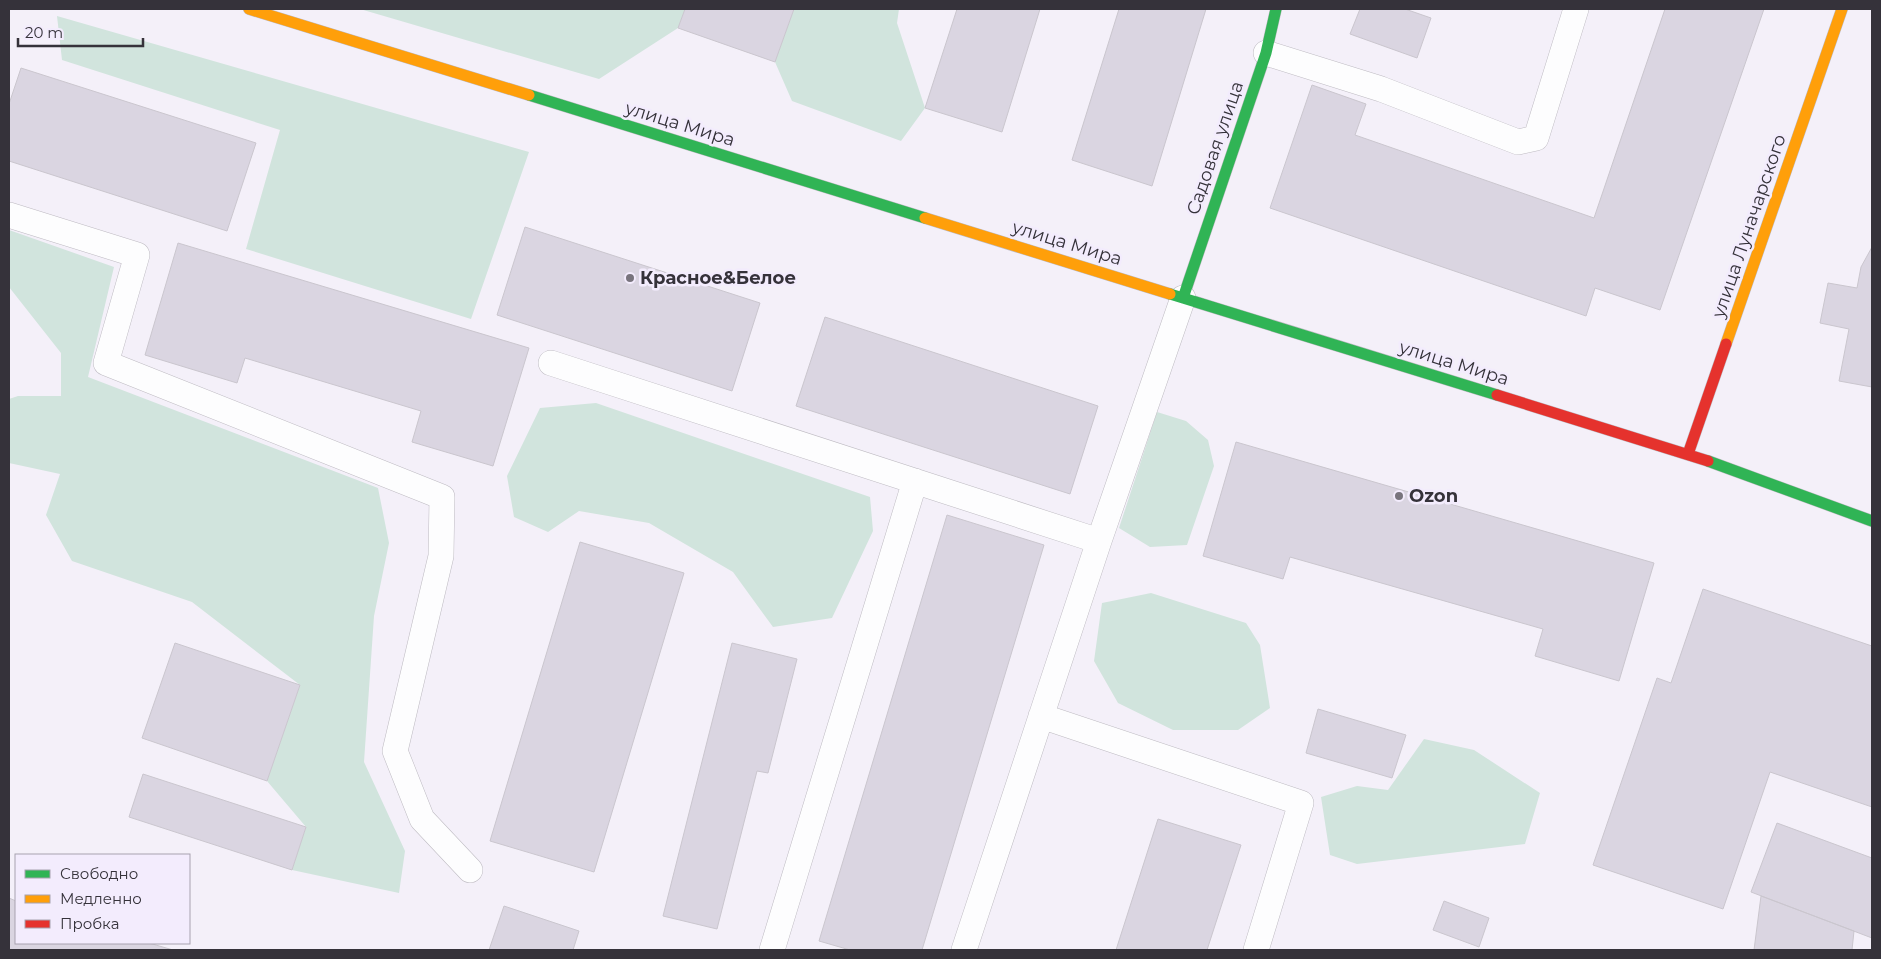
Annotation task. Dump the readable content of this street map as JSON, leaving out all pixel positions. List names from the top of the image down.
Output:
{
  "streets": {
    "street": ["улица Мира", "Садовая улица", "улица Луначарского"]
  },
  "crossings": [
    ["улица Мира", "Садовая улица"],
    ["улица Мира", "улица Луначарского"]
  ],
  "places": ["Красное&Белое", "Ozon"],
  "legend": ["Свободно", "Медленно", "Пробка"],
  "scale_bar": "20 m"
}
